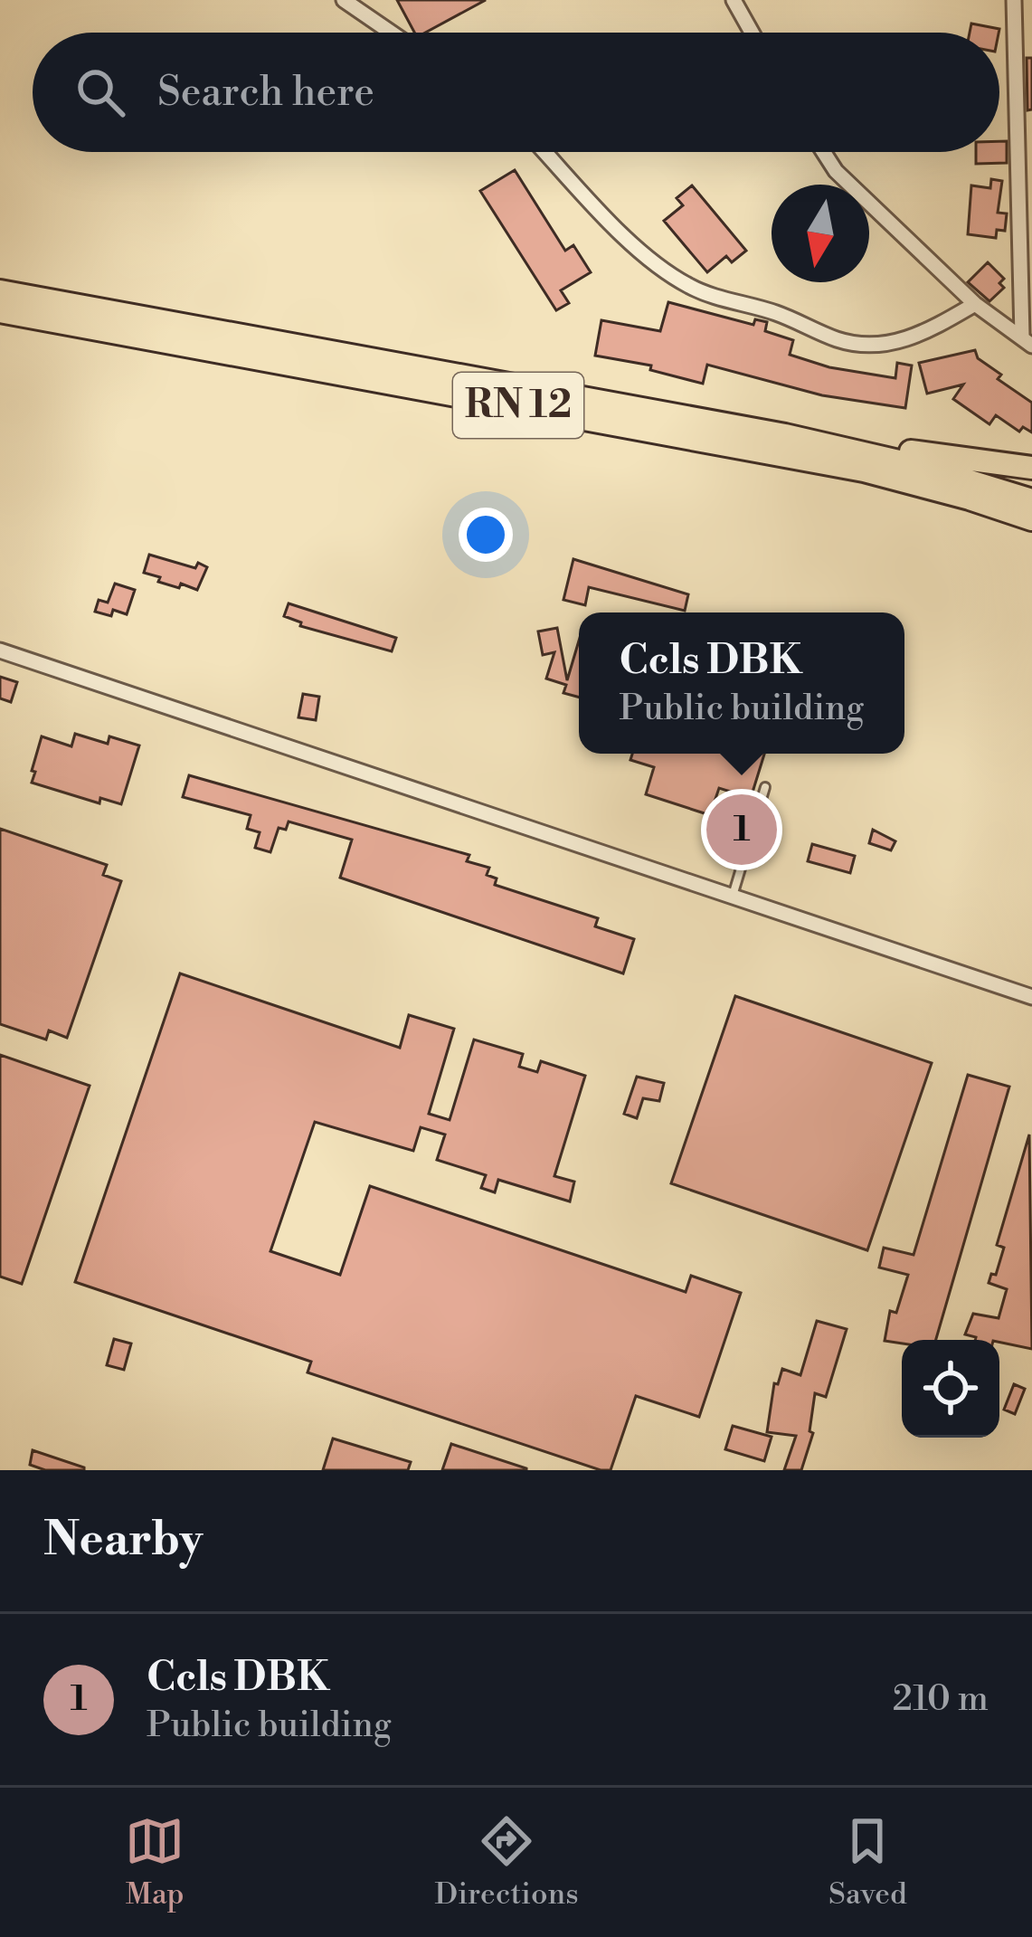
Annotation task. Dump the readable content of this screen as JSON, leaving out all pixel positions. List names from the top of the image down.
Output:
{
  "streets": {
    "highway": ["RN 12"]
  },
  "north": "bottom",
  "page": {
    "search": "Search here",
    "popup": ["Ccls DBK", "Public building"],
    "pins": "1",
    "heading": "Nearby",
    "list": [
      {
        "mark": "1",
        "name": "Ccls DBK",
        "note": "Public building",
        "value": "210 m"
      }
    ],
    "nav": ["Map", "Directions", "Saved"]
  }
}
